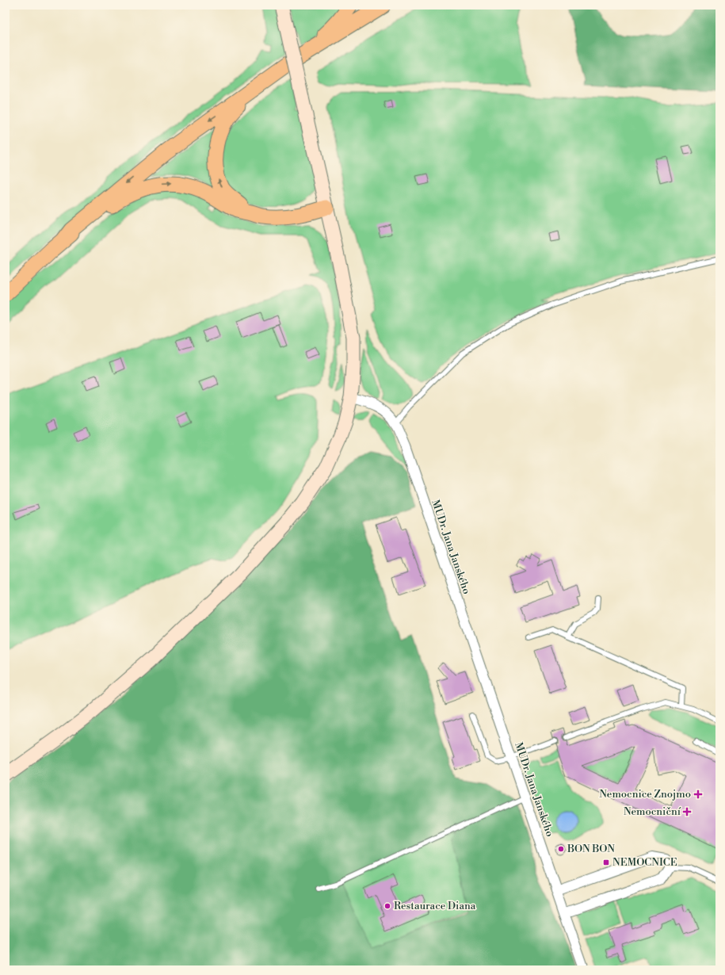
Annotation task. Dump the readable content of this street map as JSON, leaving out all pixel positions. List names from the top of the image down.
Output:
{
  "streets": {
    "street": ["MUDr. Jana Janského"]
  },
  "places": {
    "health": ["Nemocnice Znojmo", "Nemocniční"],
    "other": ["BON BON", "Restaurace Diana"],
    "transit": ["NEMOCNICE"]
  }
}
